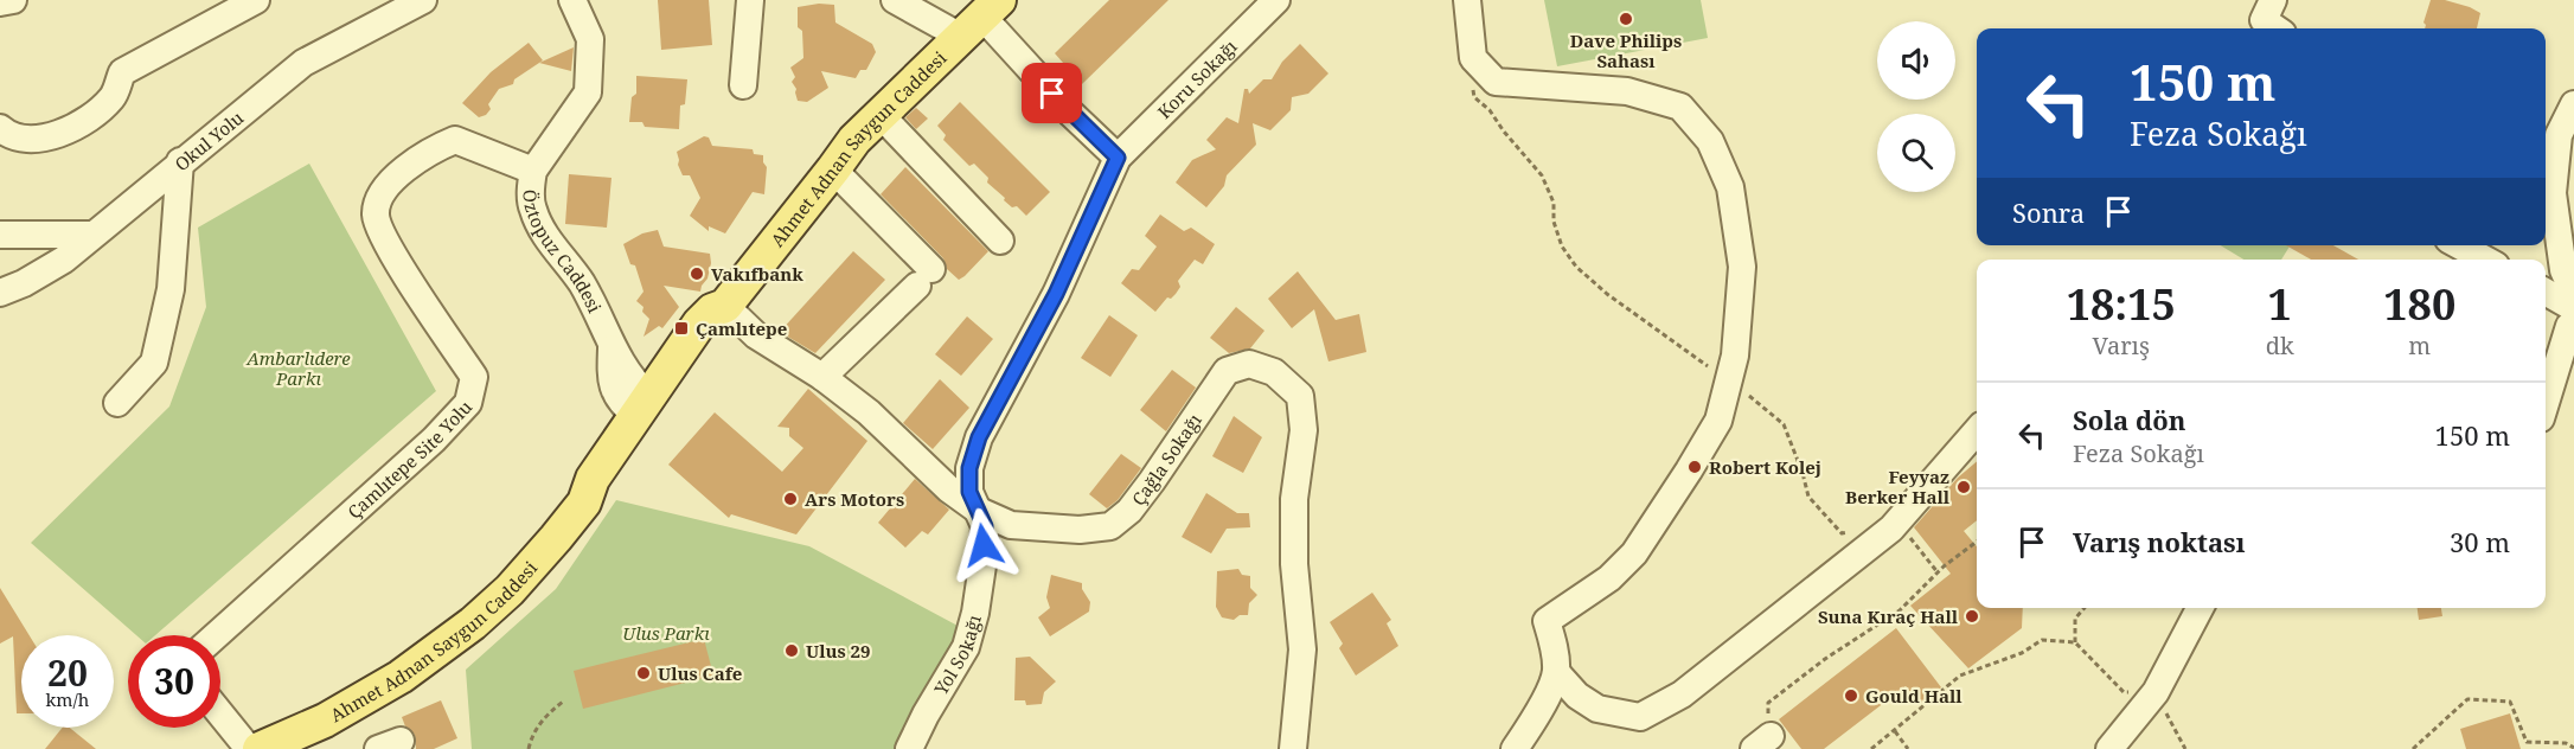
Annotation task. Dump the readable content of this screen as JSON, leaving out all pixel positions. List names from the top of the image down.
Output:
{
  "streets": {
    "main road": ["Ahmet Adnan Saygun Caddesi"],
    "street": [
      "Koru Sokağı",
      "Okul Yolu",
      "Öztopuz Caddesi",
      "Çamlıtepe Site Yolu",
      "Çağla Sokağı",
      "Yol Sokağı"
    ]
  },
  "crossings": [
    ["Koru Sokağı", "Yol Sokağı"],
    ["Ahmet Adnan Saygun Caddesi", "Öztopuz Caddesi"],
    ["Ahmet Adnan Saygun Caddesi", "Çağla Sokağı"],
    ["Öztopuz Caddesi", "Çamlıtepe Site Yolu"],
    ["Çağla Sokağı", "Yol Sokağı"]
  ],
  "parks": ["Ambarlıdere Parkı", "Ulus Parkı"],
  "places": {
    "other": [
      "Dave Philips Sahası",
      "Vakıfbank",
      "Robert Kolej",
      "Feyyaz Berker Hall",
      "Ars Motors",
      "Suna Kıraç Hall",
      "Ulus 29",
      "Ulus Cafe",
      "Gould Hall"
    ],
    "transit": ["Çamlıtepe"]
  },
  "page": {
    "turn": ["150 m", "Feza Sokağı"],
    "then": "Sonra",
    "eta": [
      "18:15",
      "Varış",
      "1",
      "dk",
      "180",
      "m"
    ],
    "list": [
      {
        "name": "Sola dön",
        "note": "Feza Sokağı",
        "value": "150 m"
      },
      {
        "name": "Varış noktası",
        "value": "30 m"
      }
    ],
    "speed": "20 km/h",
    "limit": "30"
  }
}
